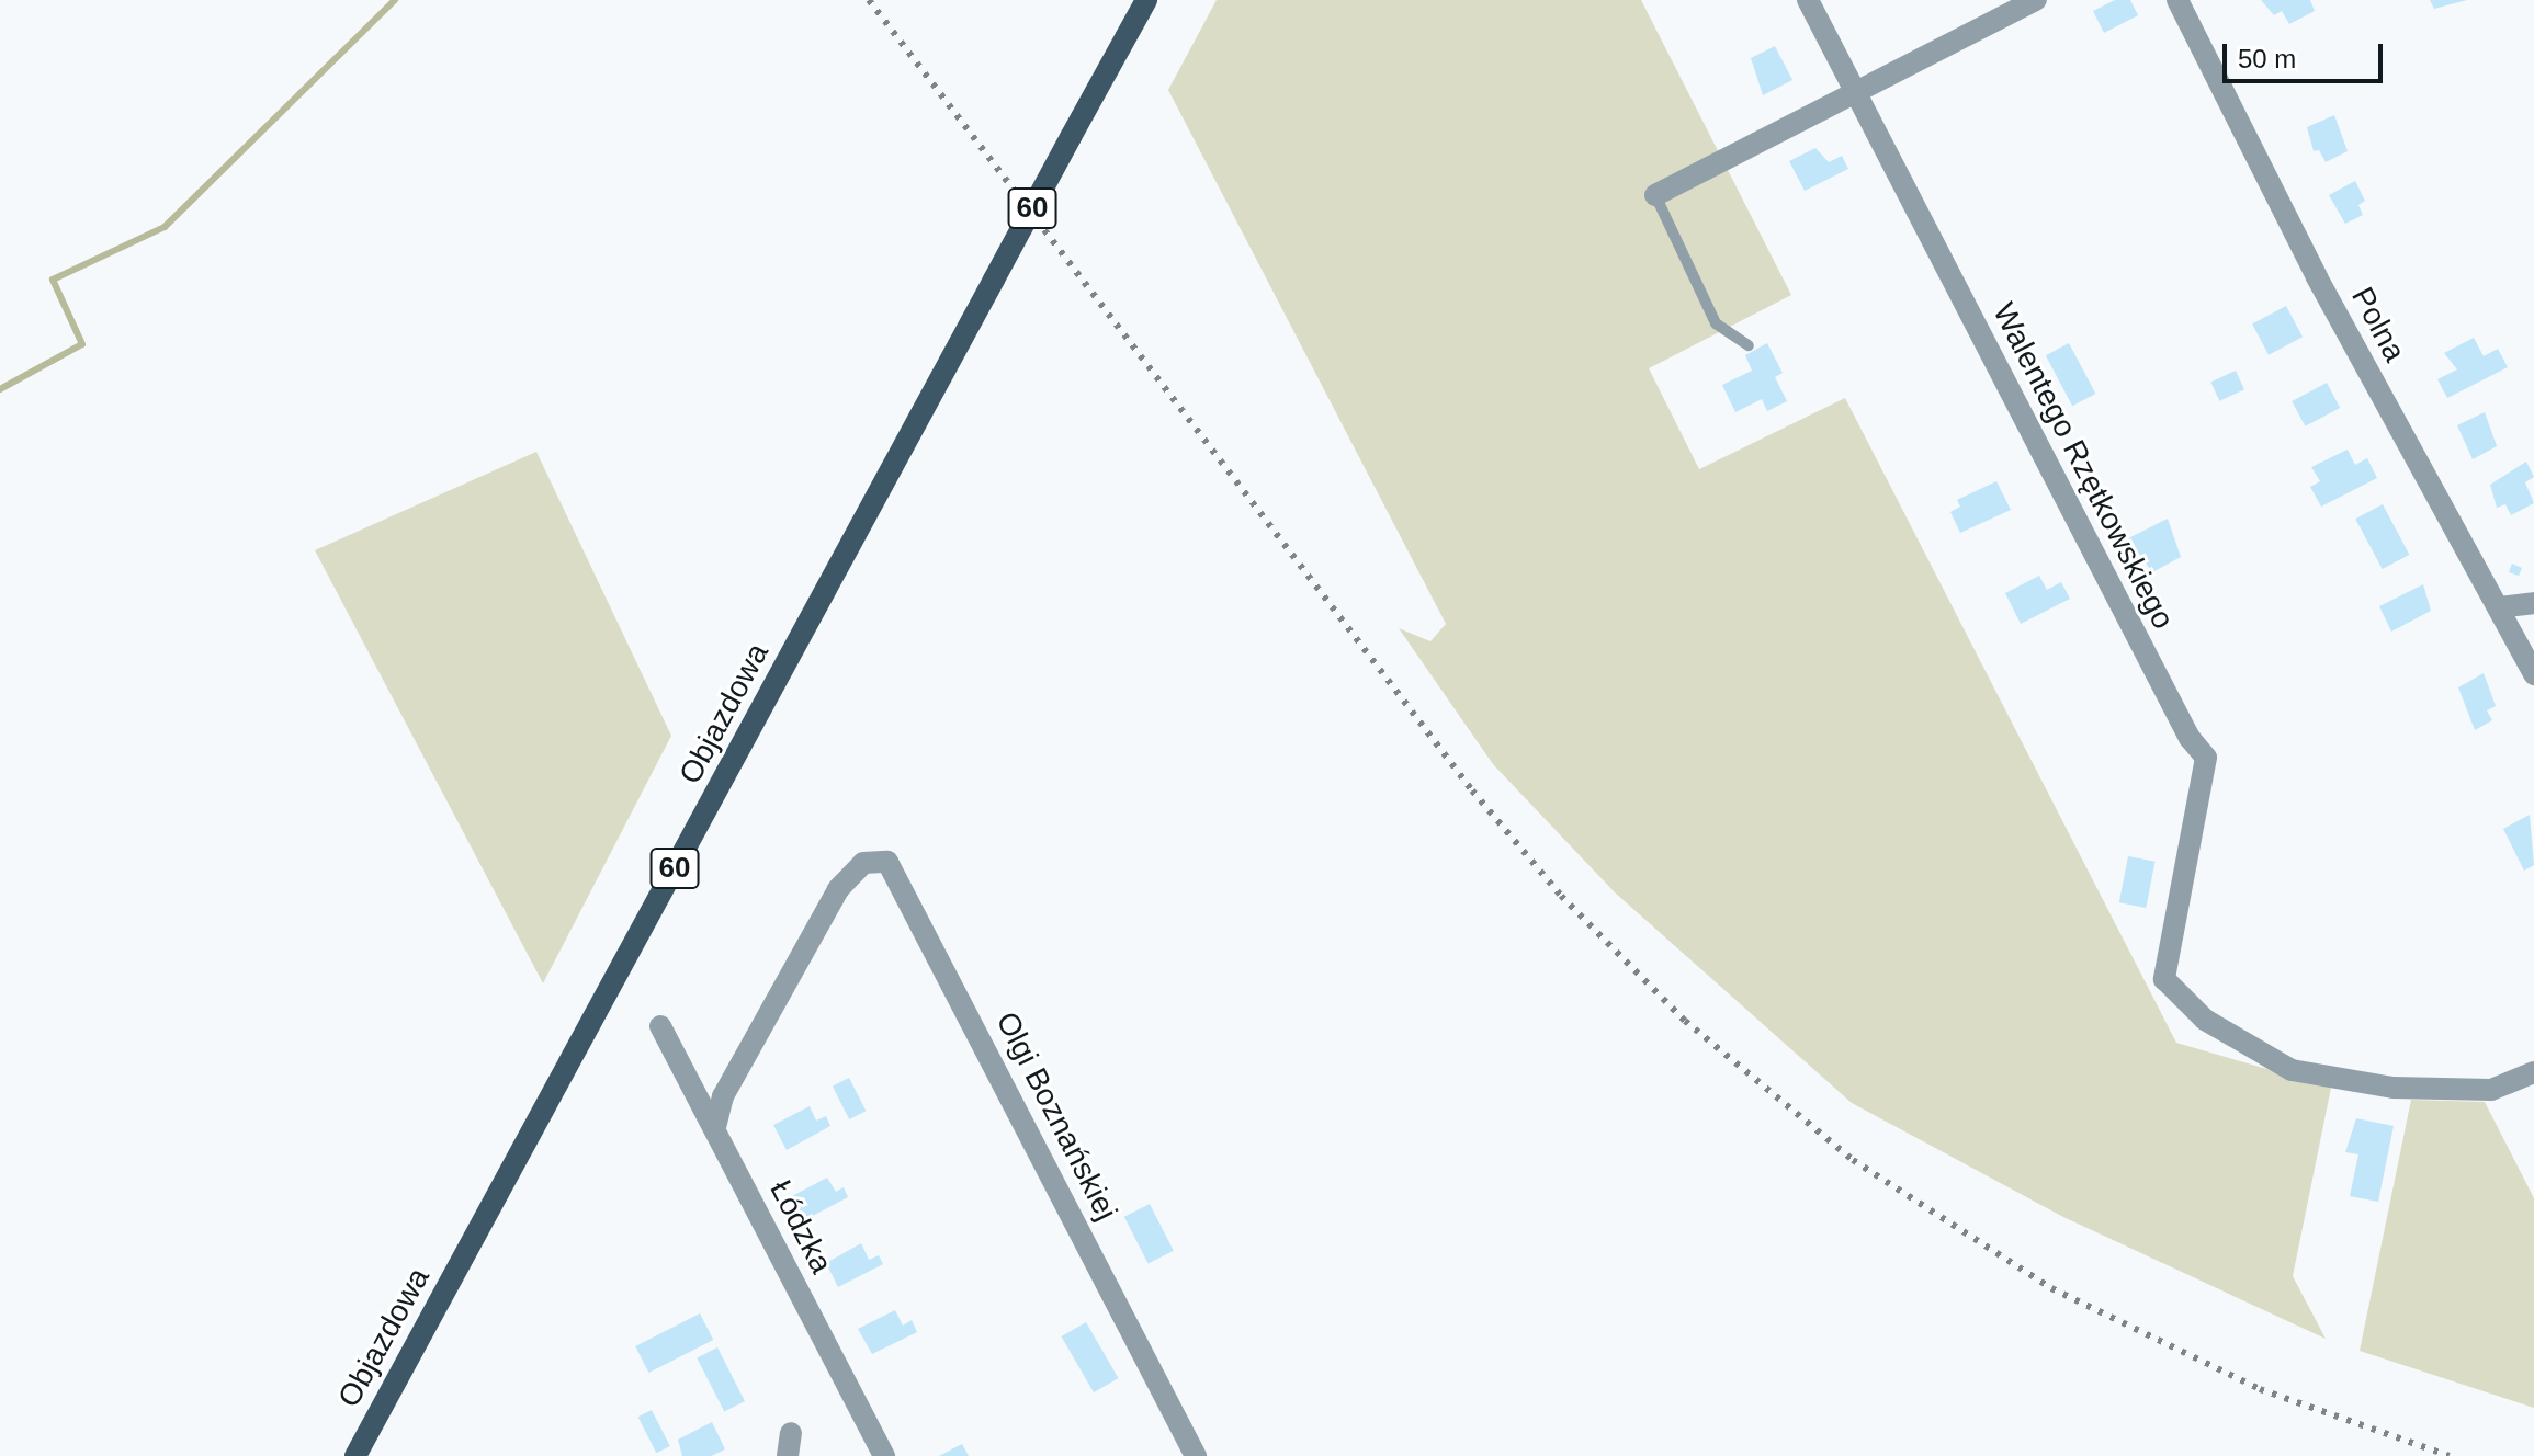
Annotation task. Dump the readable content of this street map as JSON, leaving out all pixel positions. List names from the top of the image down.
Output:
{
  "streets": {
    "main road": ["60", "Objazdowa"],
    "street": [
      "Polna",
      "Walentego Rzętkowskiego",
      "Olgi Boznańskiej",
      "Łódzka"
    ]
  },
  "crossings": [
    ["Olgi Boznańskiej", "Łódzka"]
  ],
  "scale_bar": "50 m"
}
